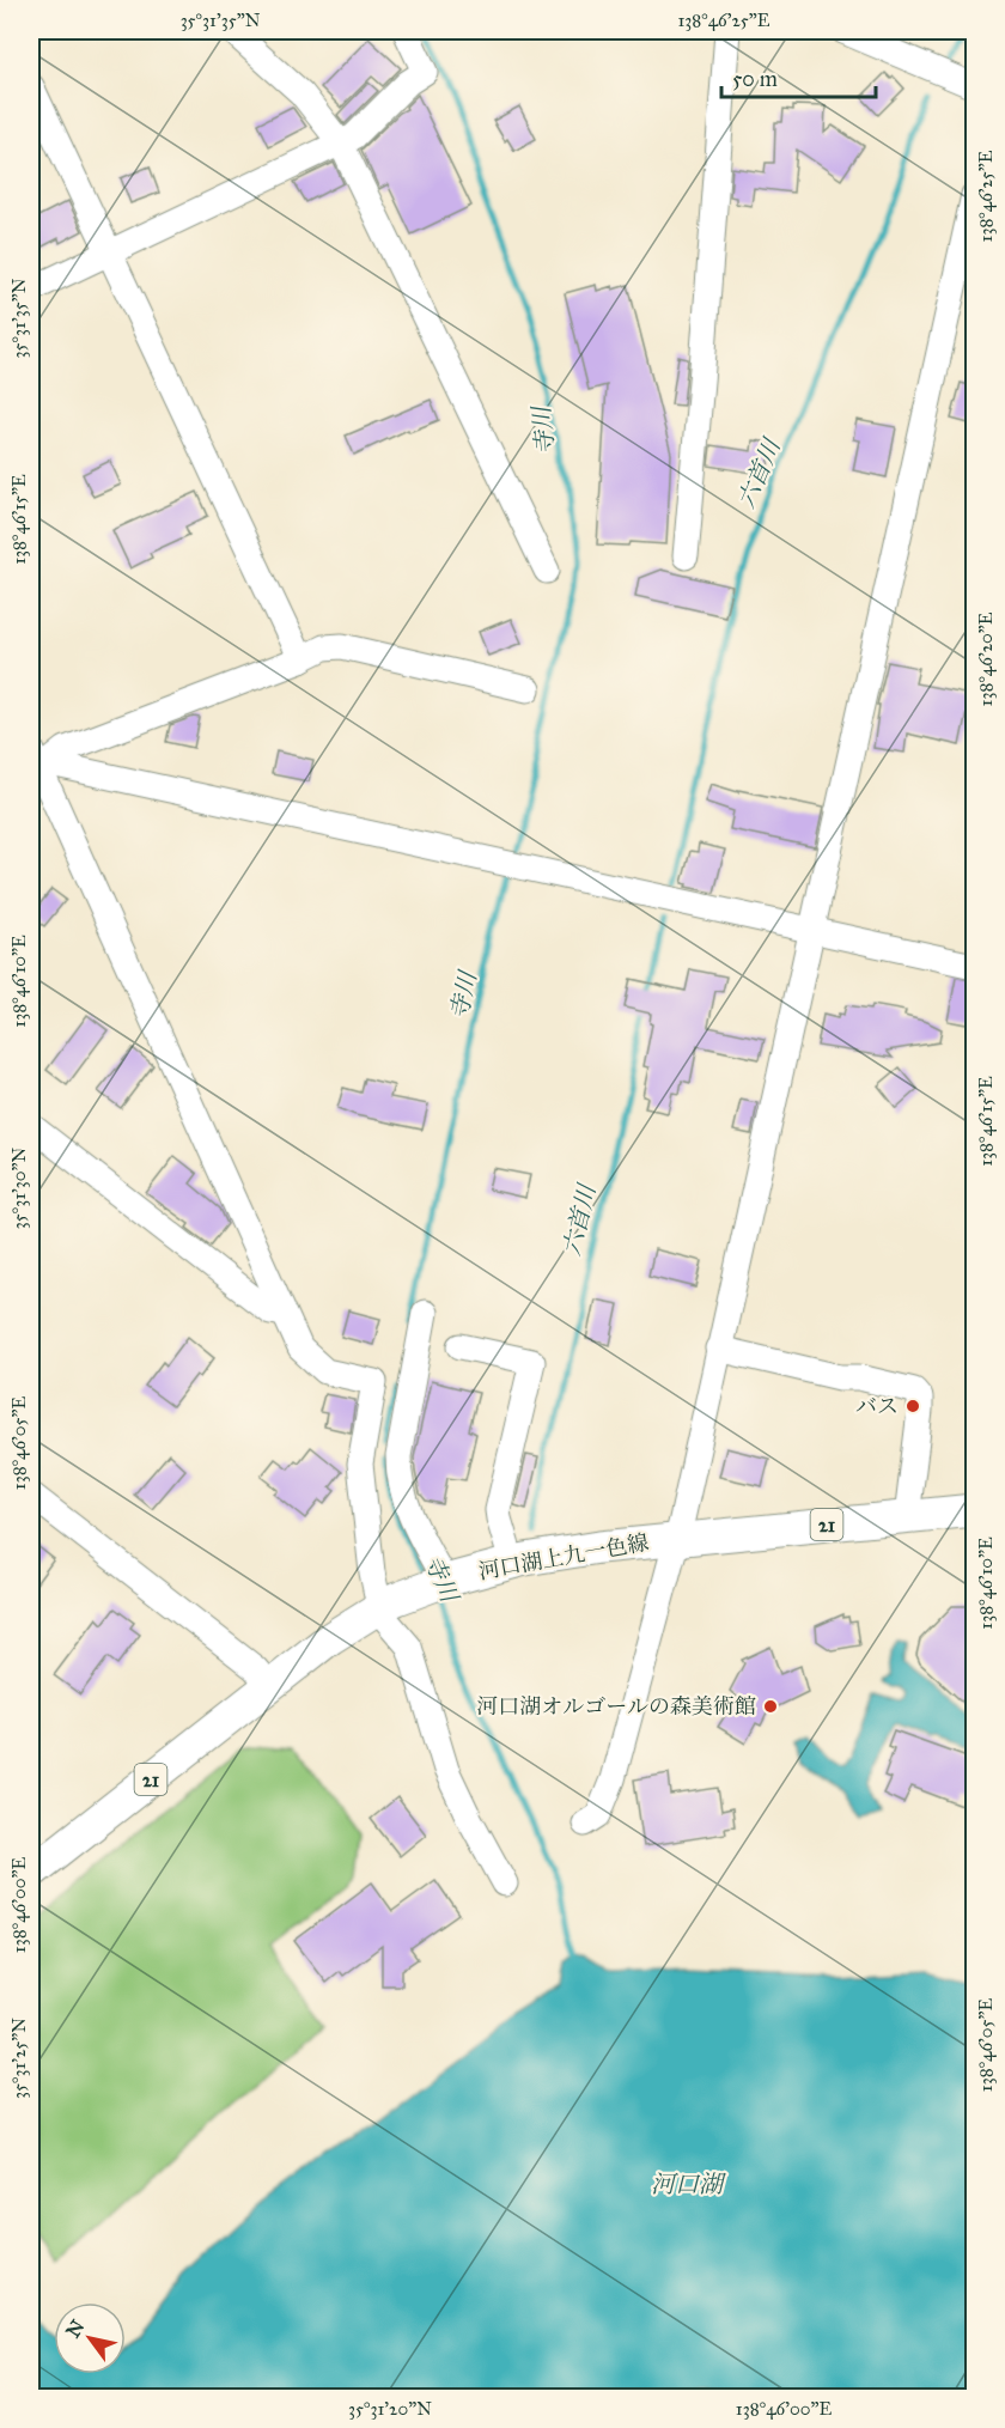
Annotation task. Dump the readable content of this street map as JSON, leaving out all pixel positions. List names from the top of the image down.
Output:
{
  "streets": {
    "main road": ["21", "河口湖上九一色線"]
  },
  "water": ["寺川", "六首川", "河口湖"],
  "places": ["バス", "河口湖オルゴールの森美術館"],
  "scale_bar": "50 m",
  "north": "top left",
  "coordinates": [
    "35°31'35\"N",
    "138°46'25\"E",
    "138°46'15\"E",
    "138°46'20\"E",
    "138°46'10\"E",
    "35°31'30\"N",
    "138°46'05\"E",
    "138°46'00\"E",
    "35°31'25\"N",
    "35°31'20\"N"
  ]
}
